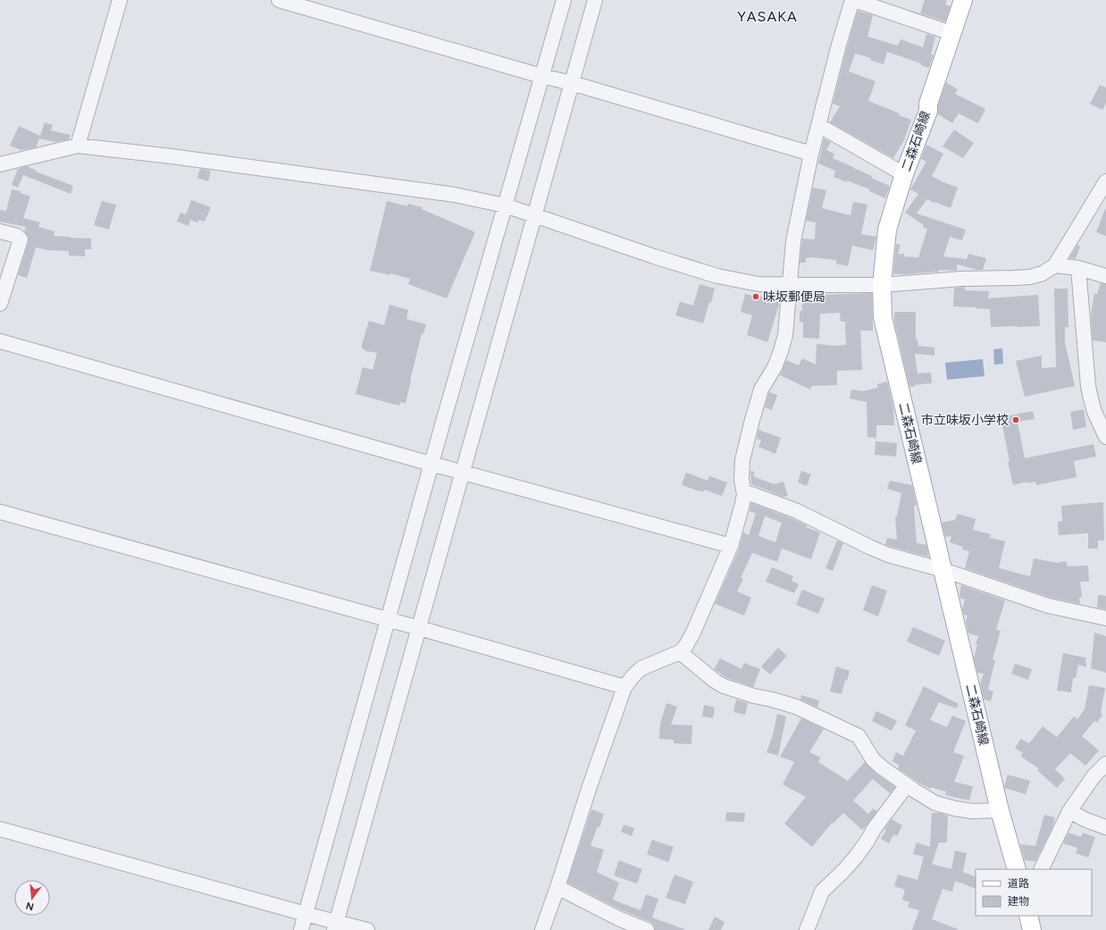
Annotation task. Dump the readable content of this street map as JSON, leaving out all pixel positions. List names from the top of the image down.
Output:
{
  "streets": {
    "main road": ["二森石崎線"]
  },
  "districts": ["YASAKA"],
  "places": ["味坂郵便局", "市立味坂小学校"],
  "legend": ["道路", "建物"],
  "north": "bottom"
}
